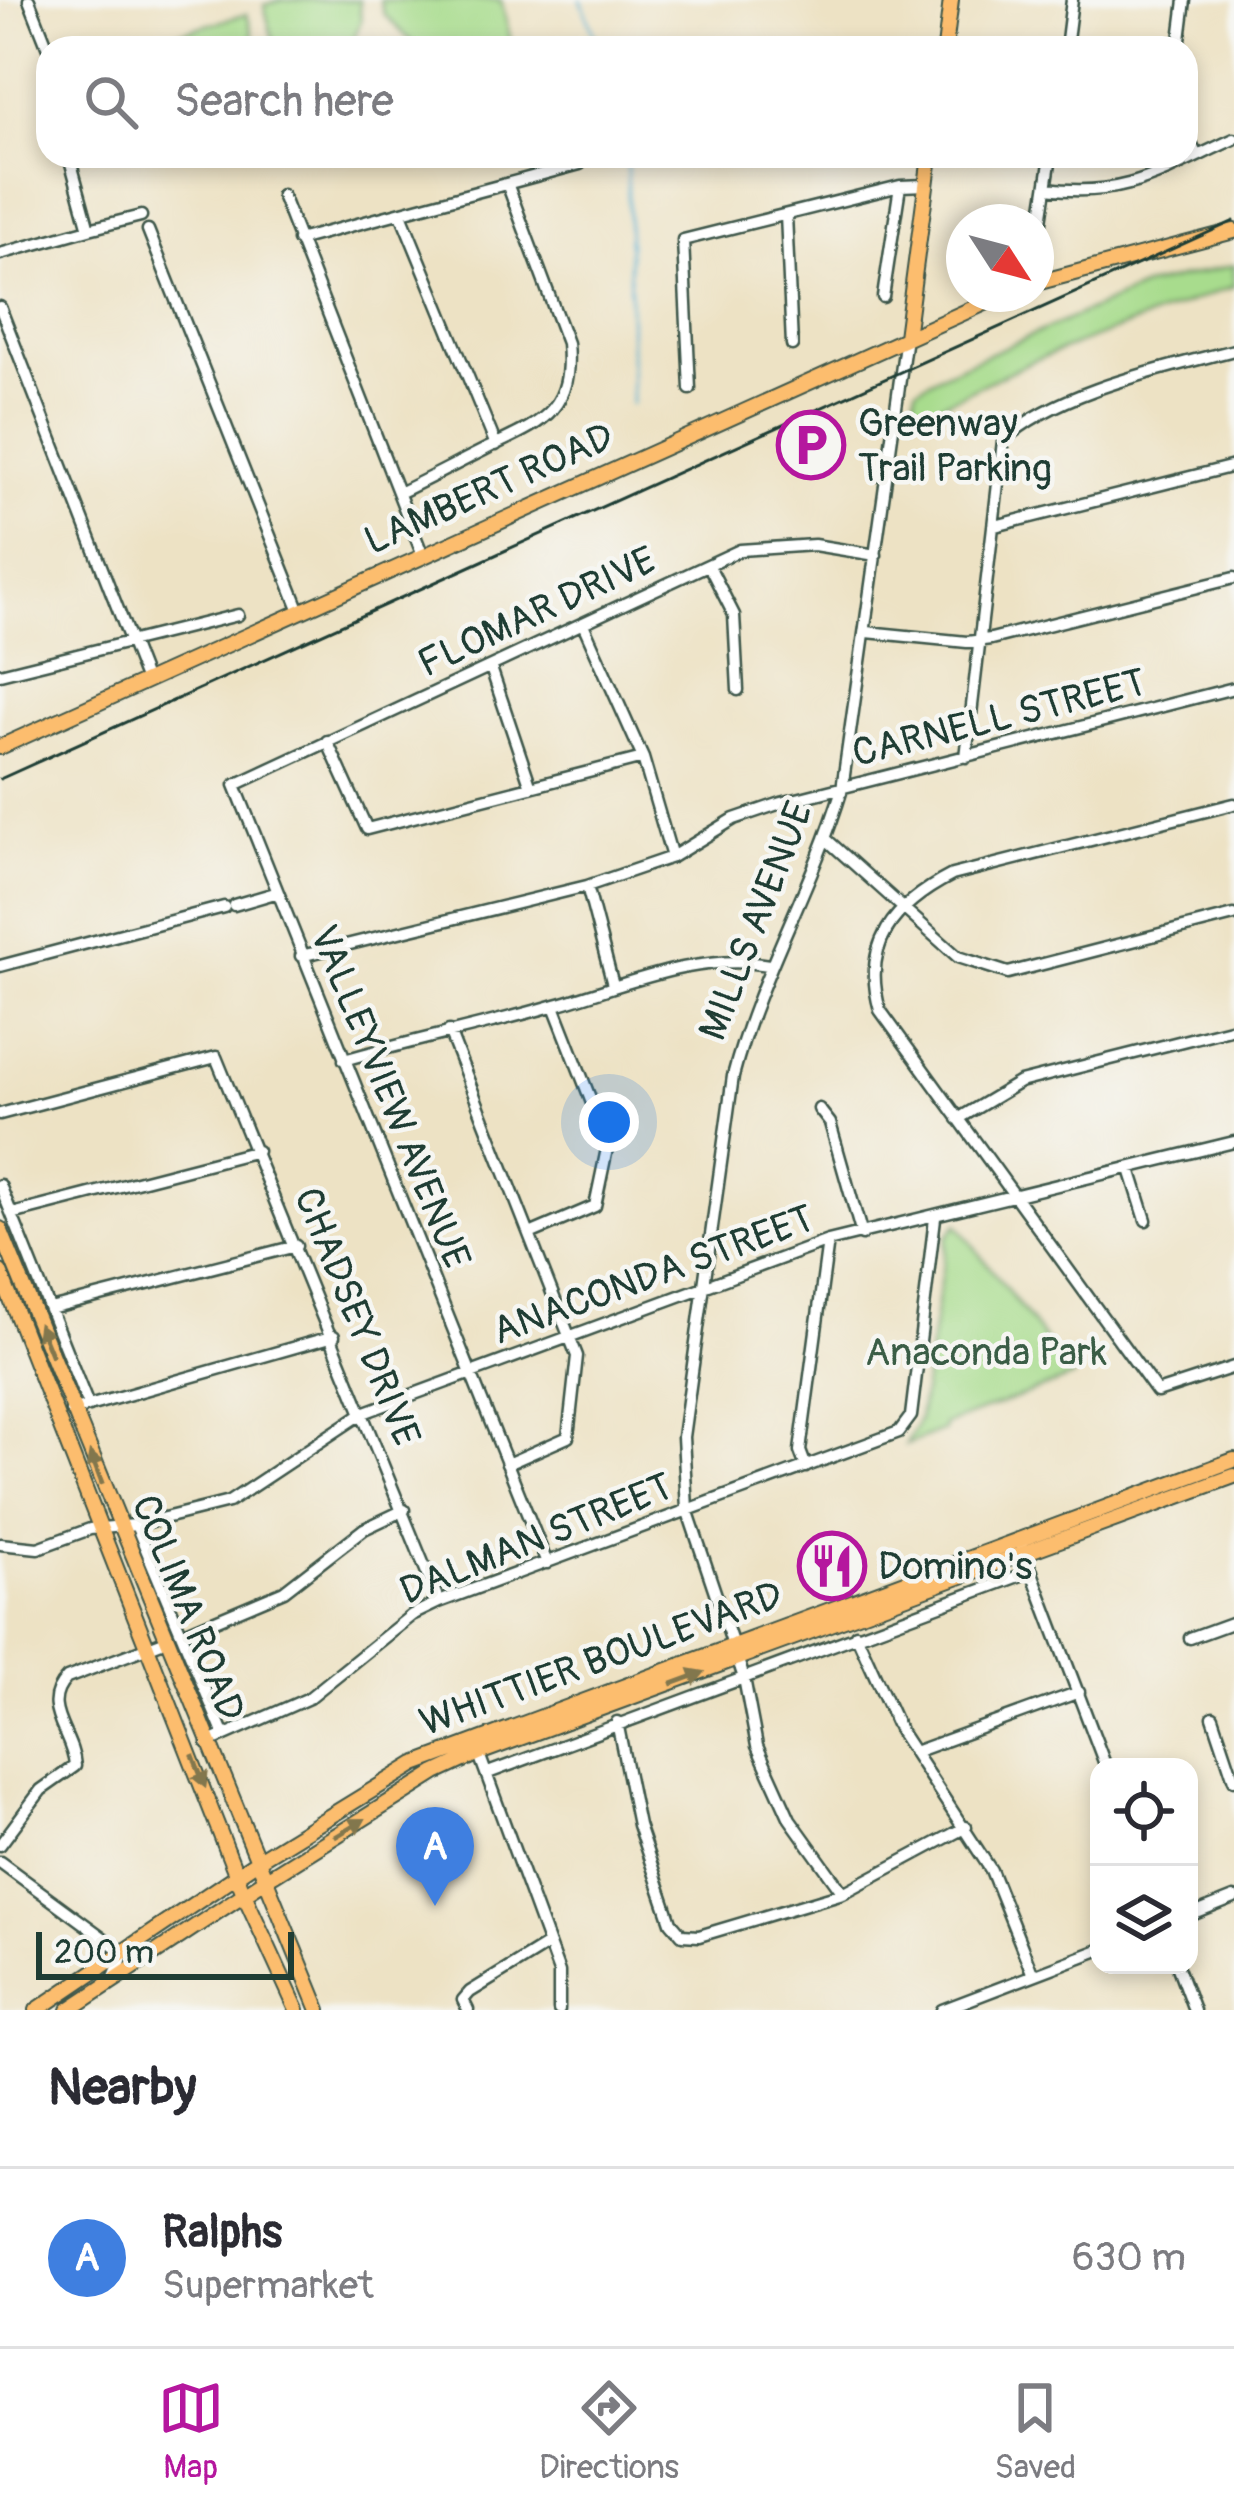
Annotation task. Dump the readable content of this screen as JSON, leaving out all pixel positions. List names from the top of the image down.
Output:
{
  "streets": {
    "main road": [
      "LAMBERT ROAD",
      "MILLS AVENUE",
      "COLIMA ROAD",
      "WHITTIER BOULEVARD"
    ],
    "street": [
      "FLOMAR DRIVE",
      "CARNELL STREET",
      "VALLEYVIEW AVENUE",
      "ANACONDA STREET",
      "CHADSEY DRIVE",
      "DALMAN STREET"
    ]
  },
  "crossings": [
    ["LAMBERT ROAD", "MILLS AVENUE"],
    ["FLOMAR DRIVE", "MILLS AVENUE"],
    ["FLOMAR DRIVE", "VALLEYVIEW AVENUE"],
    ["CARNELL STREET", "MILLS AVENUE"],
    ["CARNELL STREET", "VALLEYVIEW AVENUE"],
    ["MILLS AVENUE", "ANACONDA STREET"],
    ["MILLS AVENUE", "DALMAN STREET"],
    ["MILLS AVENUE", "WHITTIER BOULEVARD"],
    ["VALLEYVIEW AVENUE", "ANACONDA STREET"],
    ["VALLEYVIEW AVENUE", "DALMAN STREET"],
    ["ANACONDA STREET", "CHADSEY DRIVE"],
    ["ANACONDA STREET", "DALMAN STREET"],
    ["ANACONDA STREET", "COLIMA ROAD"],
    ["CHADSEY DRIVE", "DALMAN STREET"],
    ["DALMAN STREET", "COLIMA ROAD"],
    ["COLIMA ROAD", "WHITTIER BOULEVARD"]
  ],
  "parks": ["Anaconda Park"],
  "places": {
    "parking": ["Greenway Trail Parking"],
    "restaurant": ["Domino's"]
  },
  "scale_bar": "200 m",
  "north": "bottom right",
  "page": {
    "search": "Search here",
    "pins": "A",
    "scale": "200 m",
    "heading": "Nearby",
    "list": [
      {
        "mark": "A",
        "name": "Ralphs",
        "note": "Supermarket",
        "value": "630 m"
      }
    ],
    "nav": ["Map", "Directions", "Saved"]
  }
}
